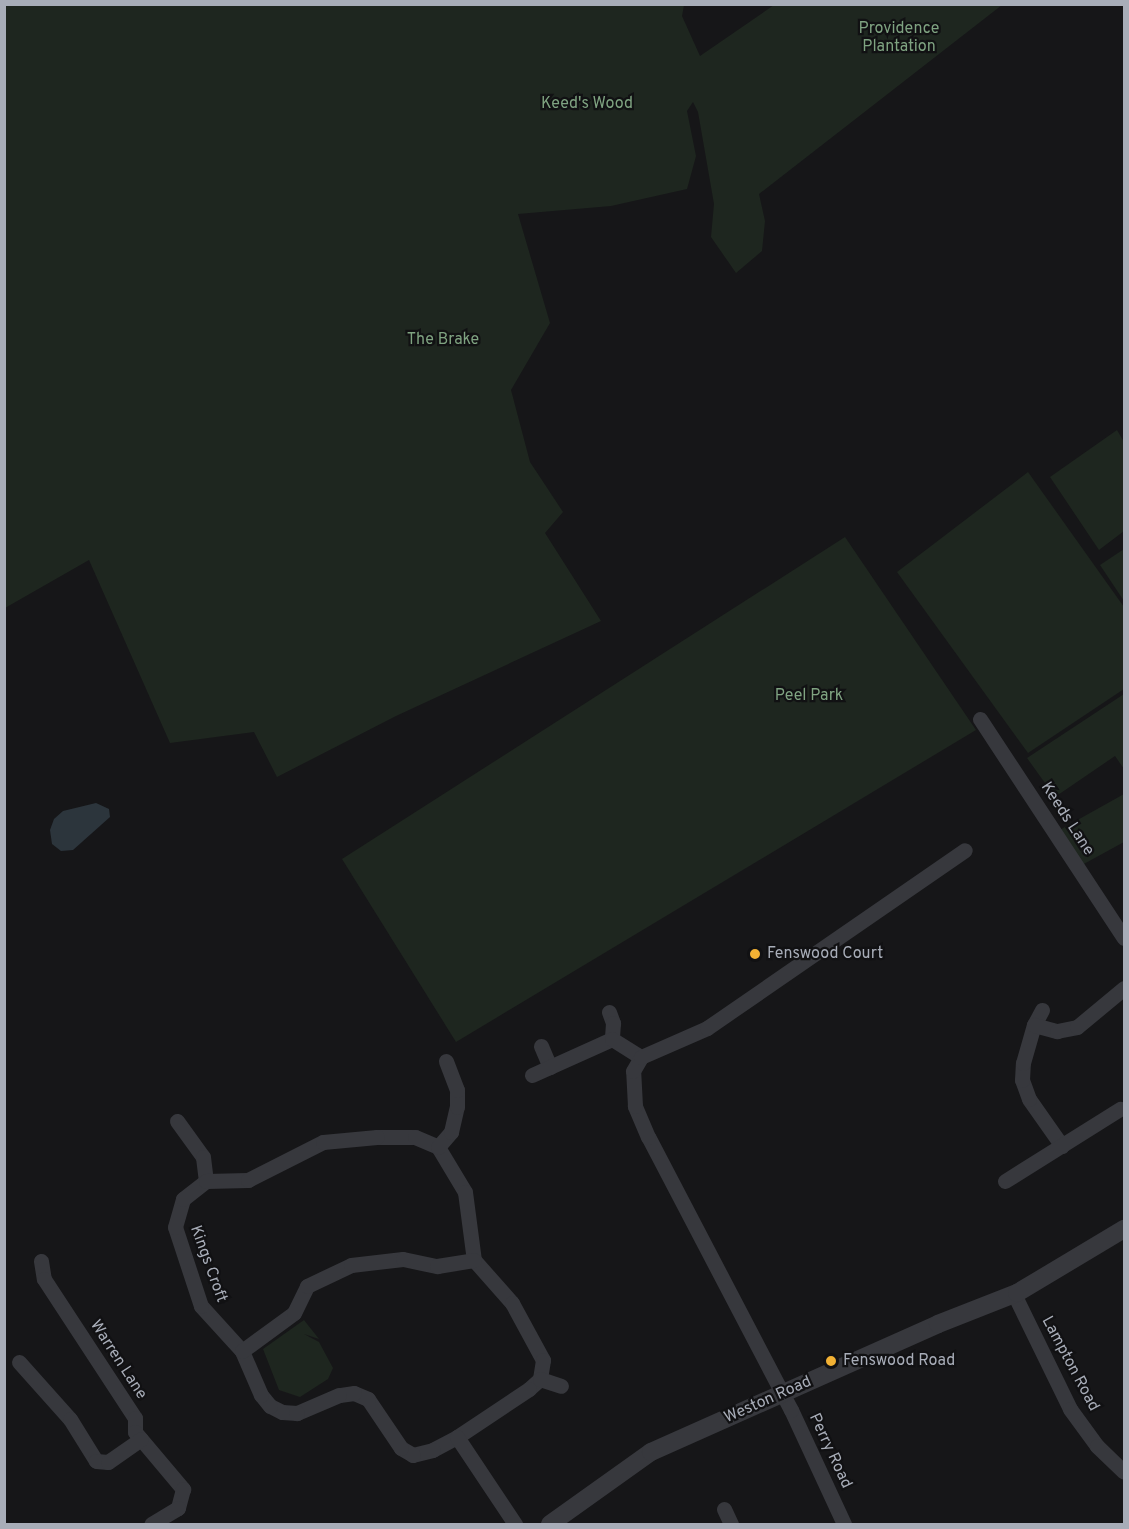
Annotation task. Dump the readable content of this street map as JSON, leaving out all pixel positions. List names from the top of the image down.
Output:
{
  "streets": {
    "street": [
      "Keeds Lane",
      "Kings Croft",
      "Warren Lane",
      "Lampton Road",
      "Weston Road",
      "Perry Road"
    ]
  },
  "crossings": [
    ["Lampton Road", "Weston Road"],
    ["Weston Road", "Perry Road"]
  ],
  "parks": [
    "Providence Plantation",
    "Keed's Wood",
    "The Brake",
    "Peel Park"
  ],
  "places": ["Fenswood Court", "Fenswood Road"]
}
